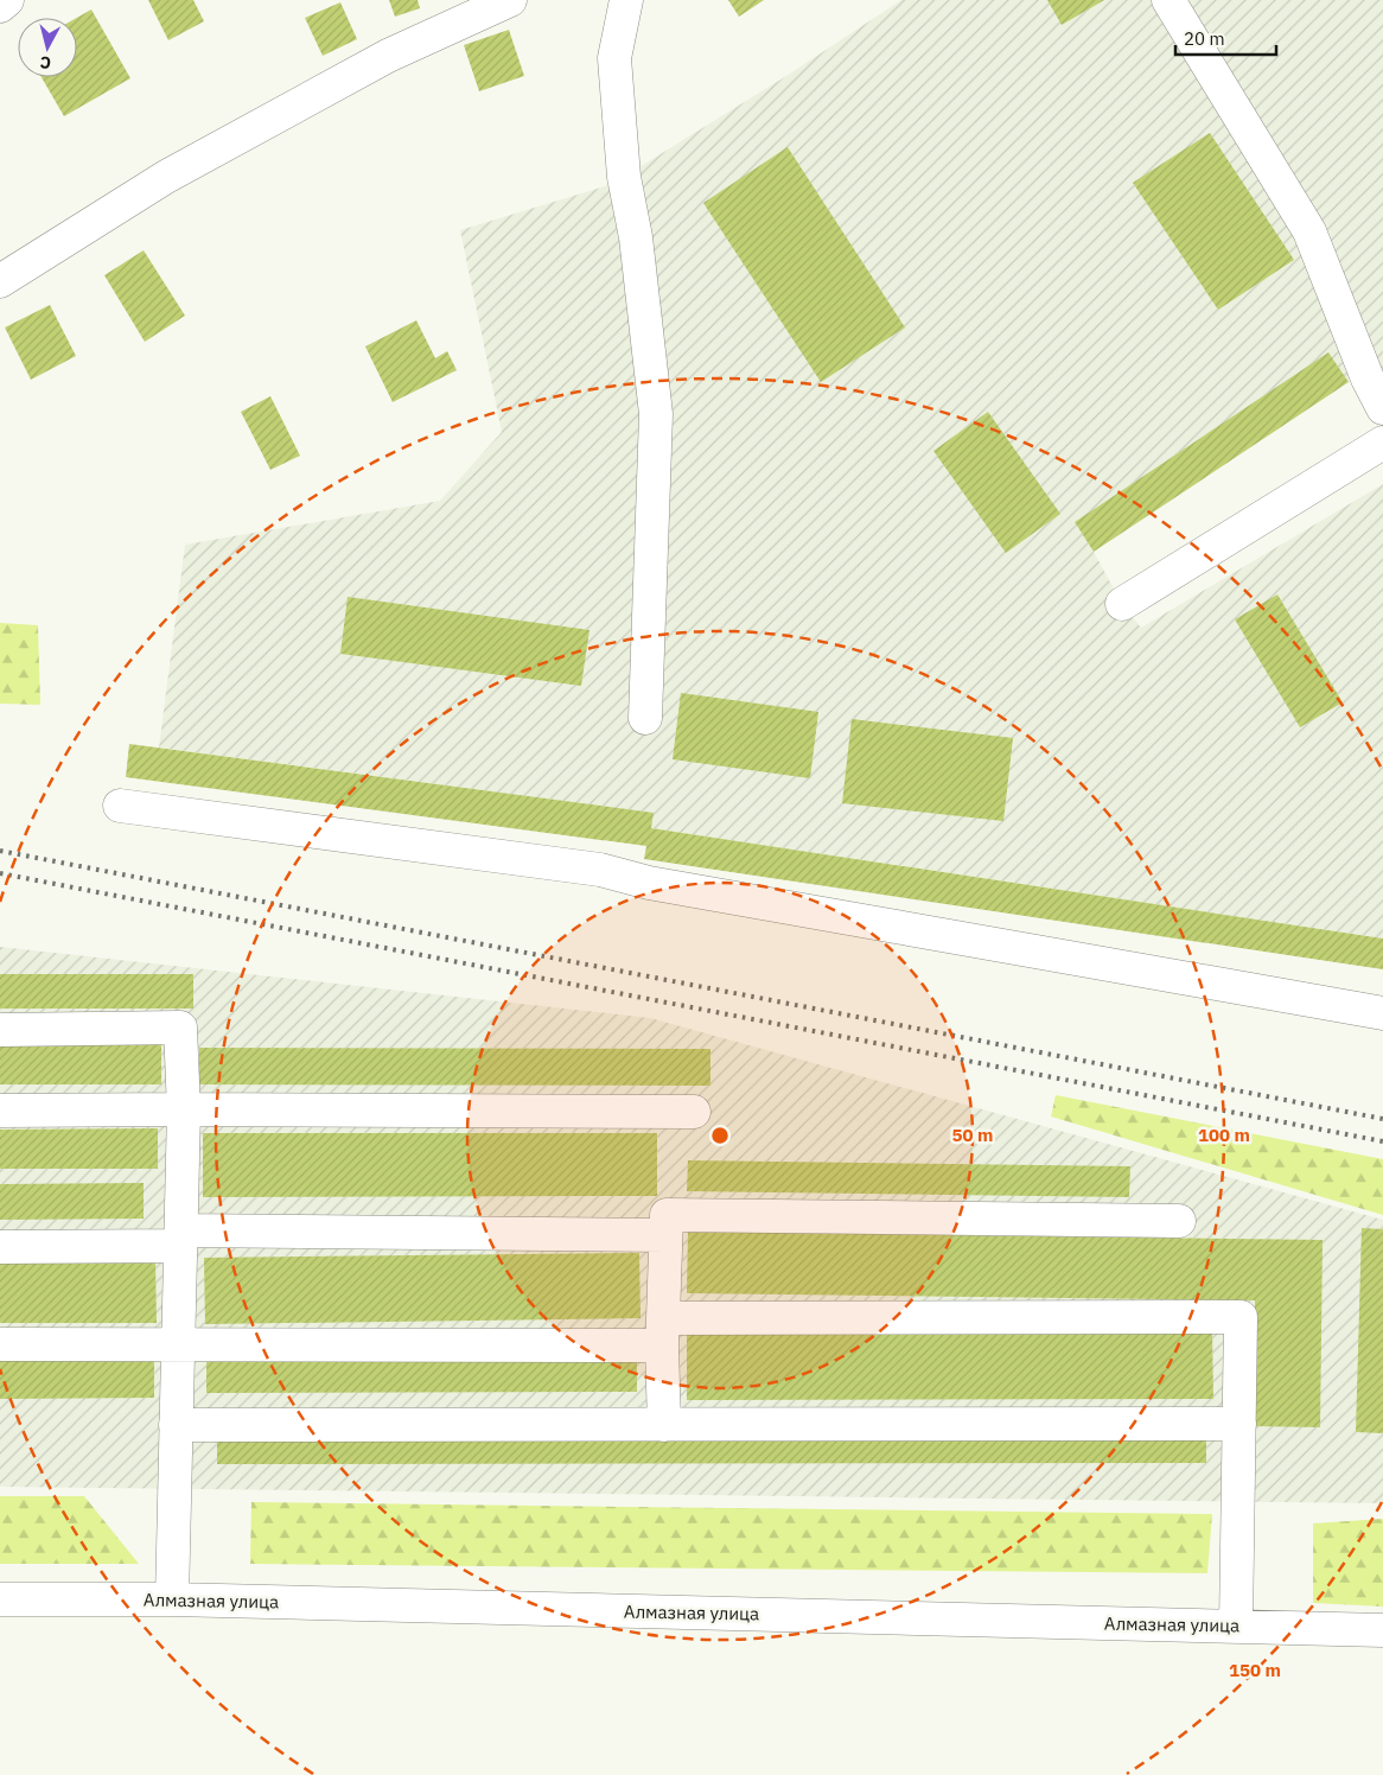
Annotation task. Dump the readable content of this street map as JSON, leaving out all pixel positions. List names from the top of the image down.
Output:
{
  "streets": {
    "street": ["Алмазная улица"]
  },
  "scale_bar": "20 m",
  "north": "bottom",
  "rings": ["50 m", "100 m", "150 m"]
}
